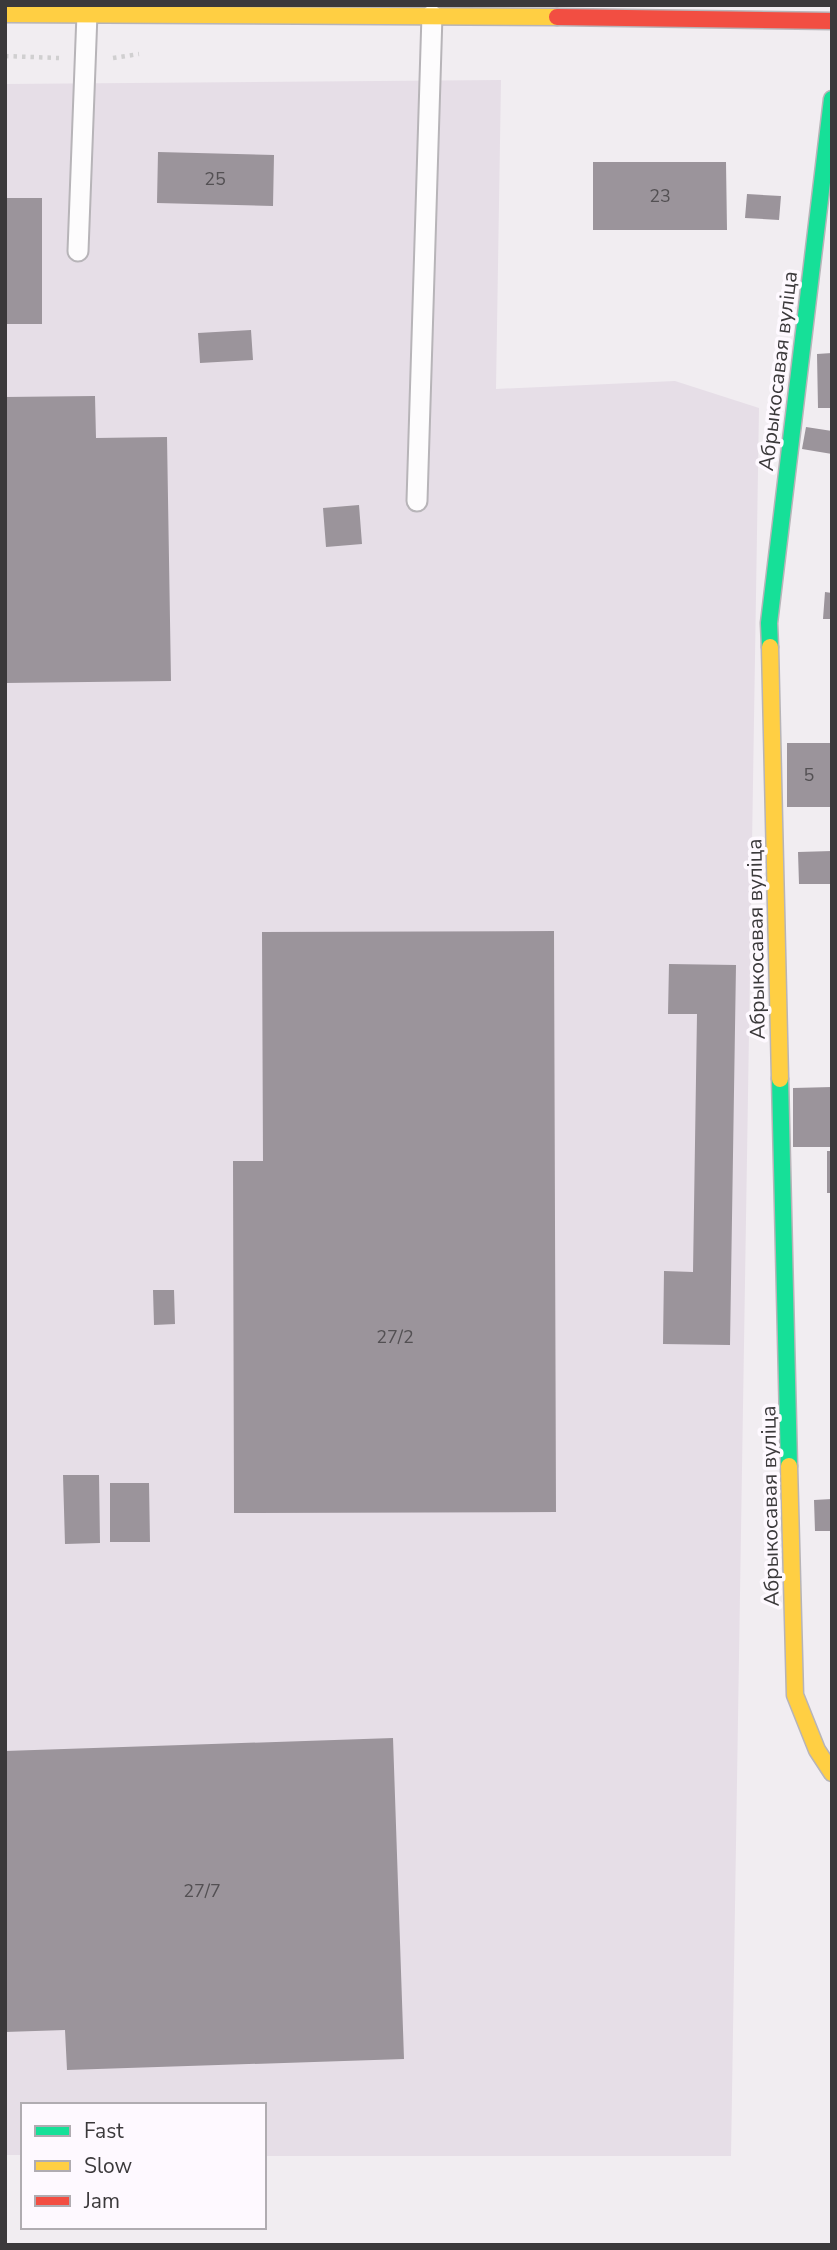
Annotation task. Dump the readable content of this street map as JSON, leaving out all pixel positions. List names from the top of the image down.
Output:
{
  "streets": {
    "street": ["Абрыкосавая вуліца"]
  },
  "house_numbers": [
    "25",
    "23",
    "5",
    "27/2",
    "27/7"
  ],
  "legend": ["Fast", "Slow", "Jam"]
}
